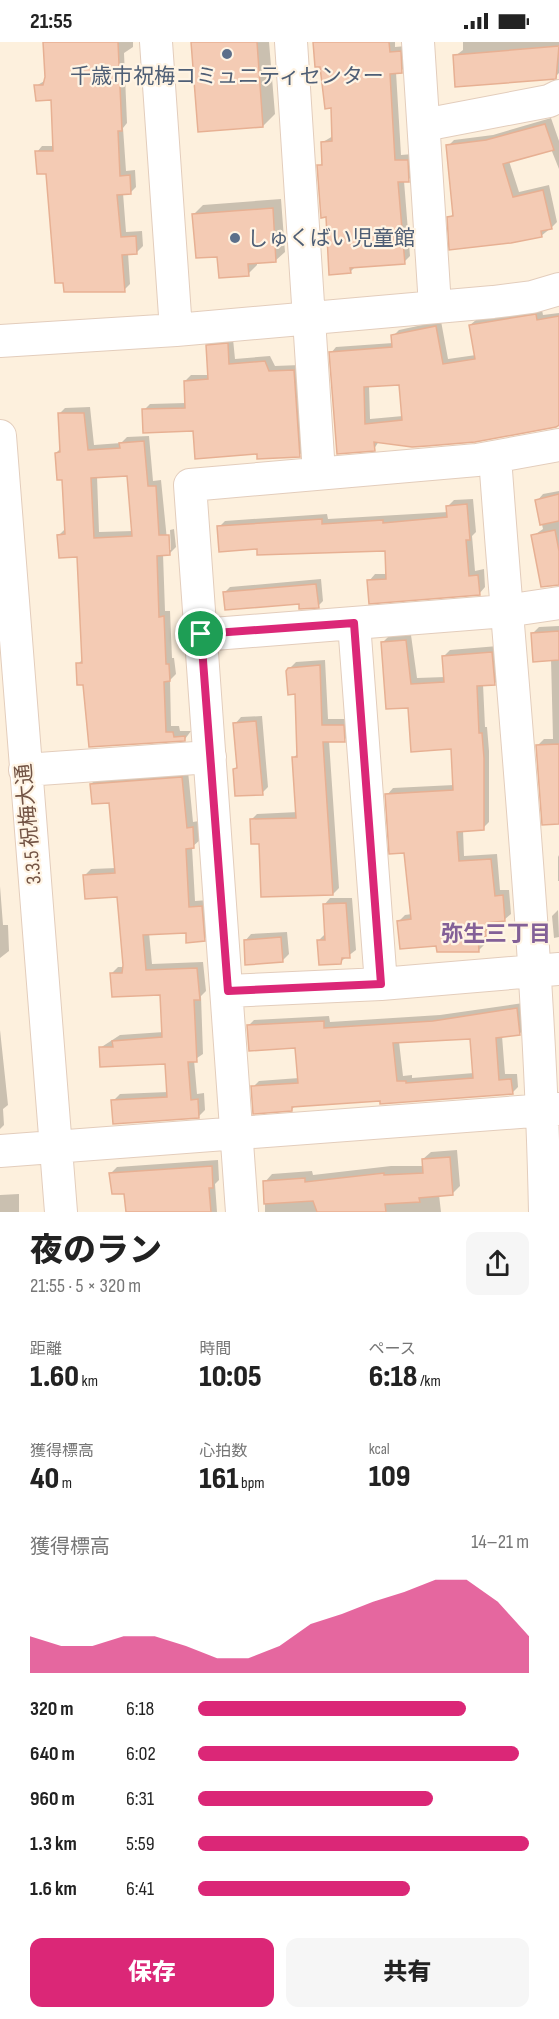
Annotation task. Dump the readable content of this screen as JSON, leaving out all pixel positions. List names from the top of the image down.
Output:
{
  "streets": {
    "street": ["3.3.5 祝梅大通"]
  },
  "districts": ["弥生三丁目"],
  "places": ["千歳市祝梅コミュニティセンター", "しゅくばい児童館"],
  "page": {
    "status": "21:55",
    "heading": ["夜のラン", "21:55 · 5 × 320 m"],
    "stats": [
      ["距離", "1.60 km"],
      ["時間", "10:05"],
      ["ペース", "6:18 /km"],
      ["獲得標高", "40 m"],
      ["心拍数", "161 bpm"],
      ["kcal", "109"]
    ],
    "chart": ["獲得標高", "14–21 m"],
    "list": [
      {
        "name": "320 m",
        "note": "6:18"
      },
      {
        "name": "640 m",
        "note": "6:02"
      },
      {
        "name": "960 m",
        "note": "6:31"
      },
      {
        "name": "1.3 km",
        "note": "5:59"
      },
      {
        "name": "1.6 km",
        "note": "6:41"
      }
    ],
    "buttons": ["保存", "共有"]
  }
}
